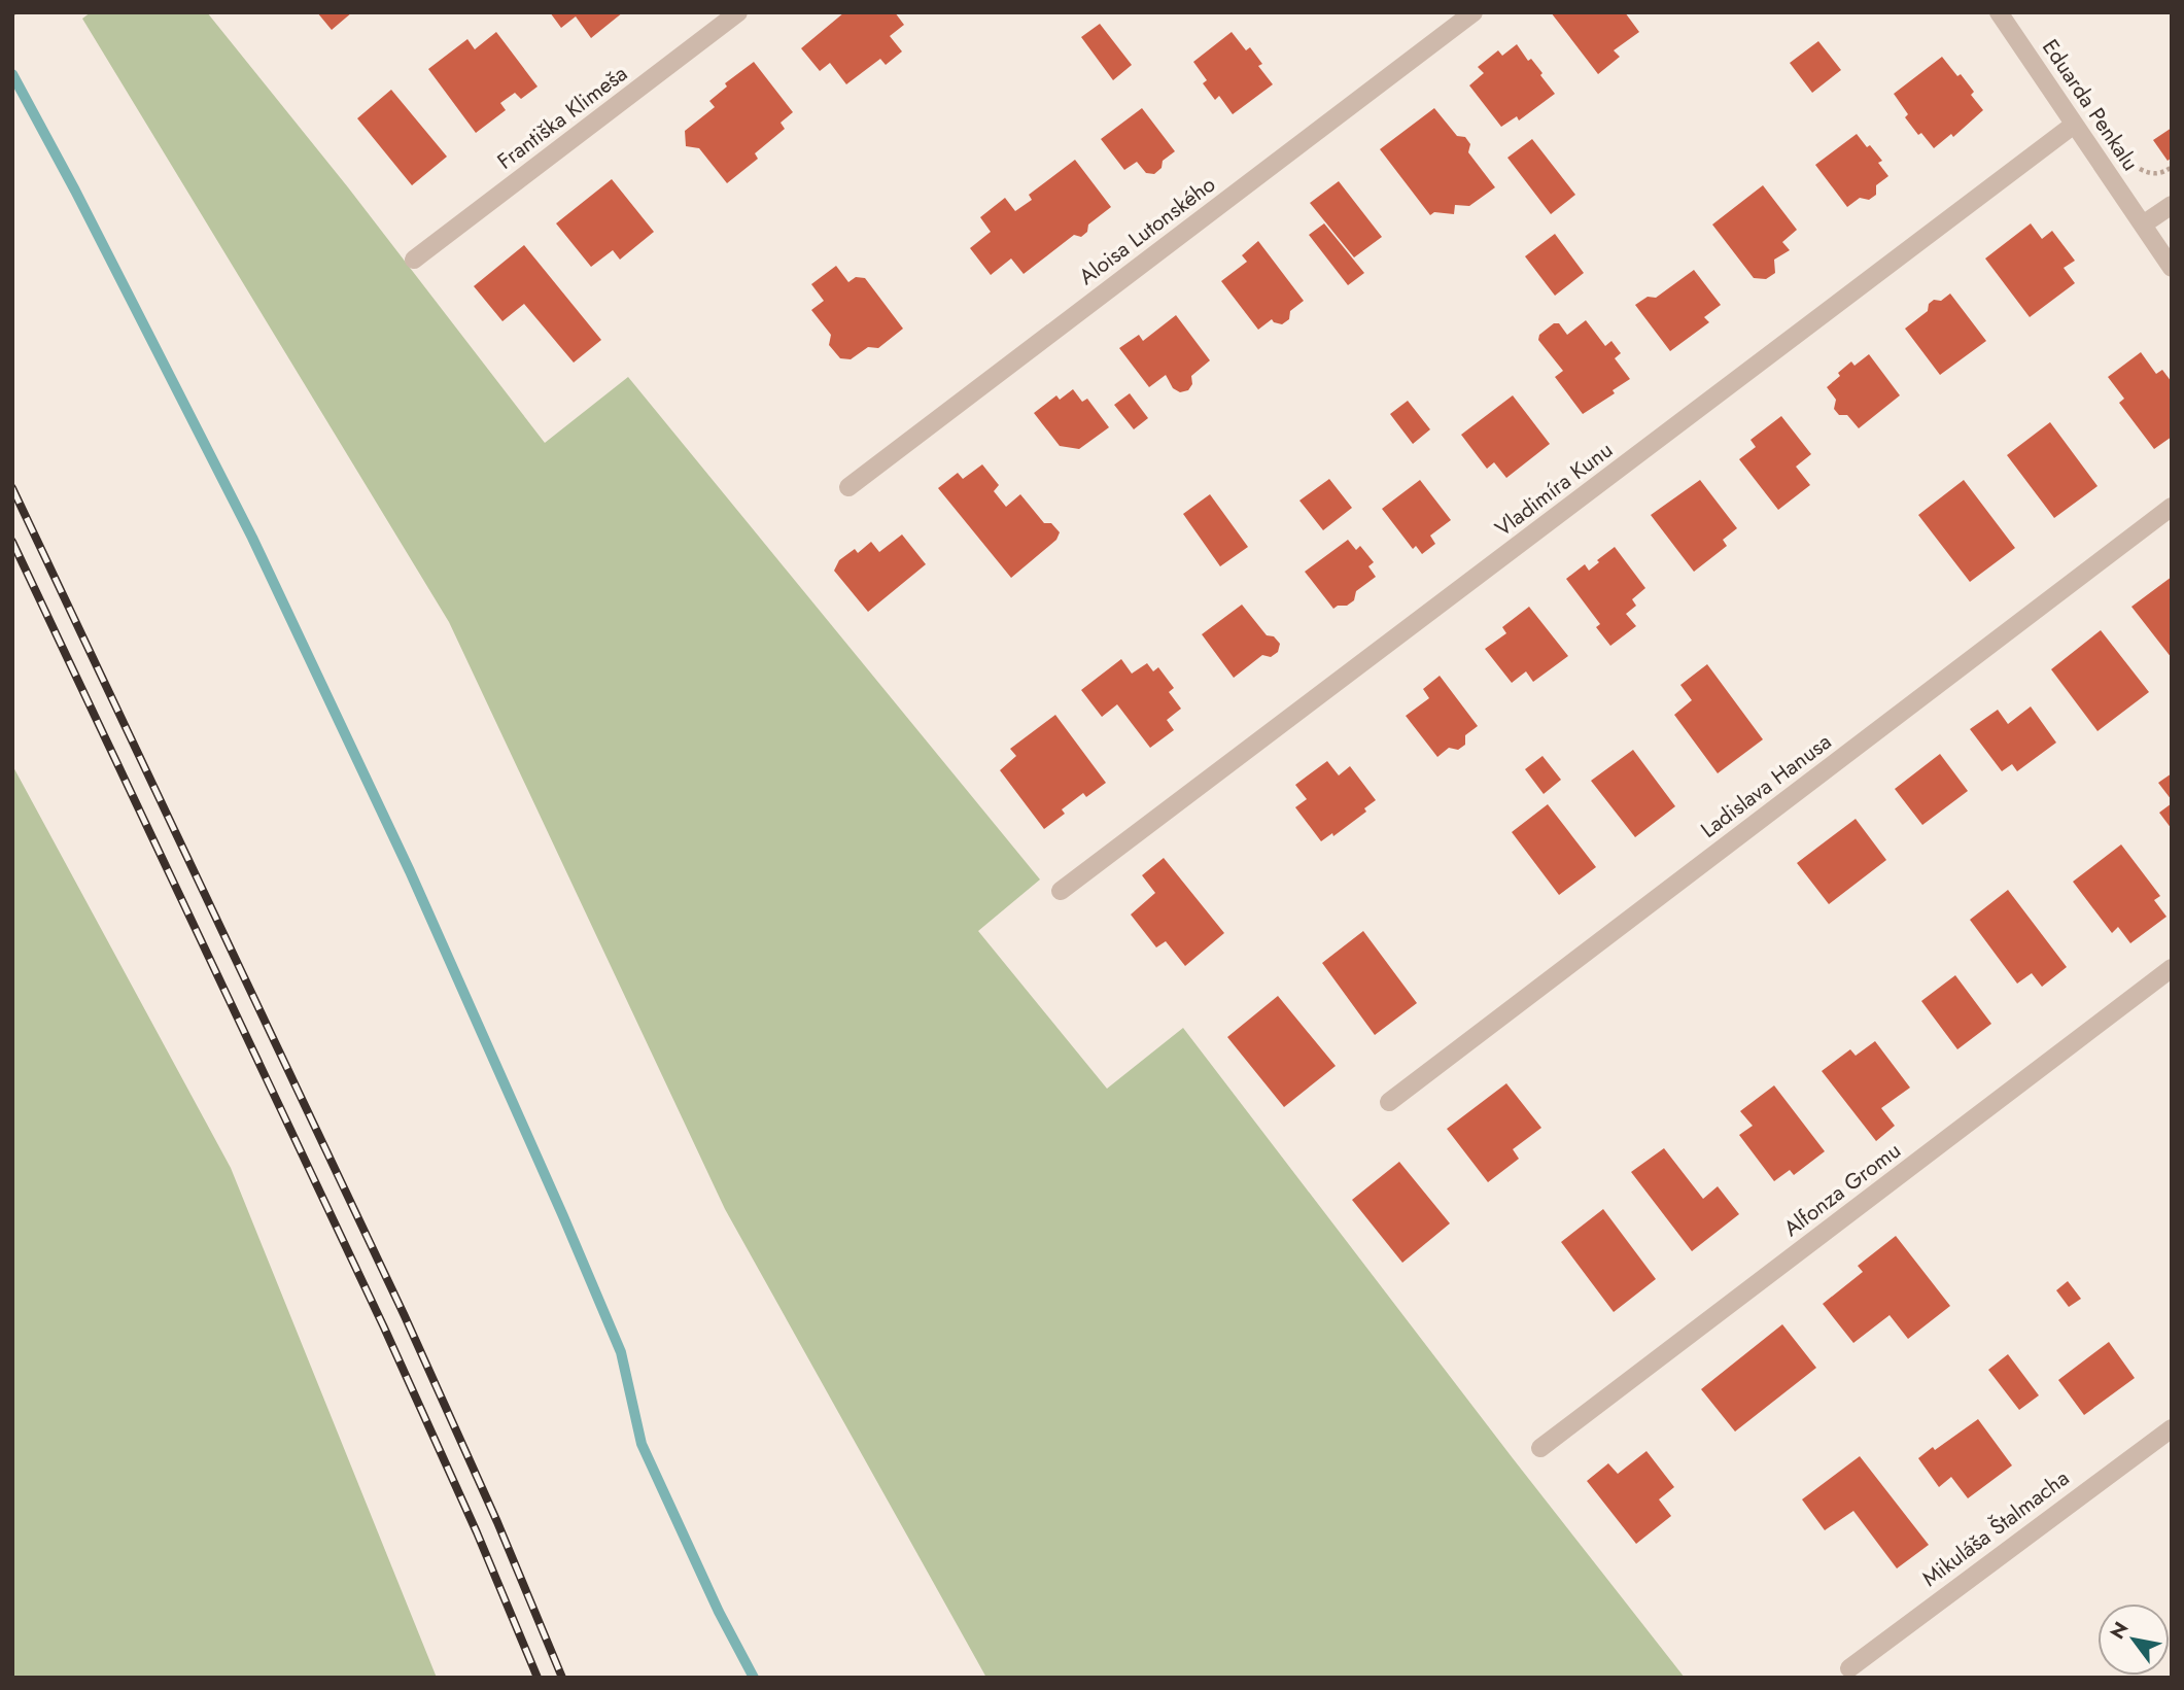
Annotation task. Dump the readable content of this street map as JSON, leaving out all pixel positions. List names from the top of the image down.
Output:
{
  "streets": {
    "street": [
      "Eduarda Penkalu",
      "Františka Klimeša",
      "Aloisa Lutonského",
      "Vladimíra Kunu",
      "Ladislava Hanusa",
      "Alfonza Gromu",
      "Mikuláša Štalmacha"
    ]
  },
  "crossings": [
    ["Eduarda Penkalu", "Vladimíra Kunu"]
  ],
  "north": "top left"
}
